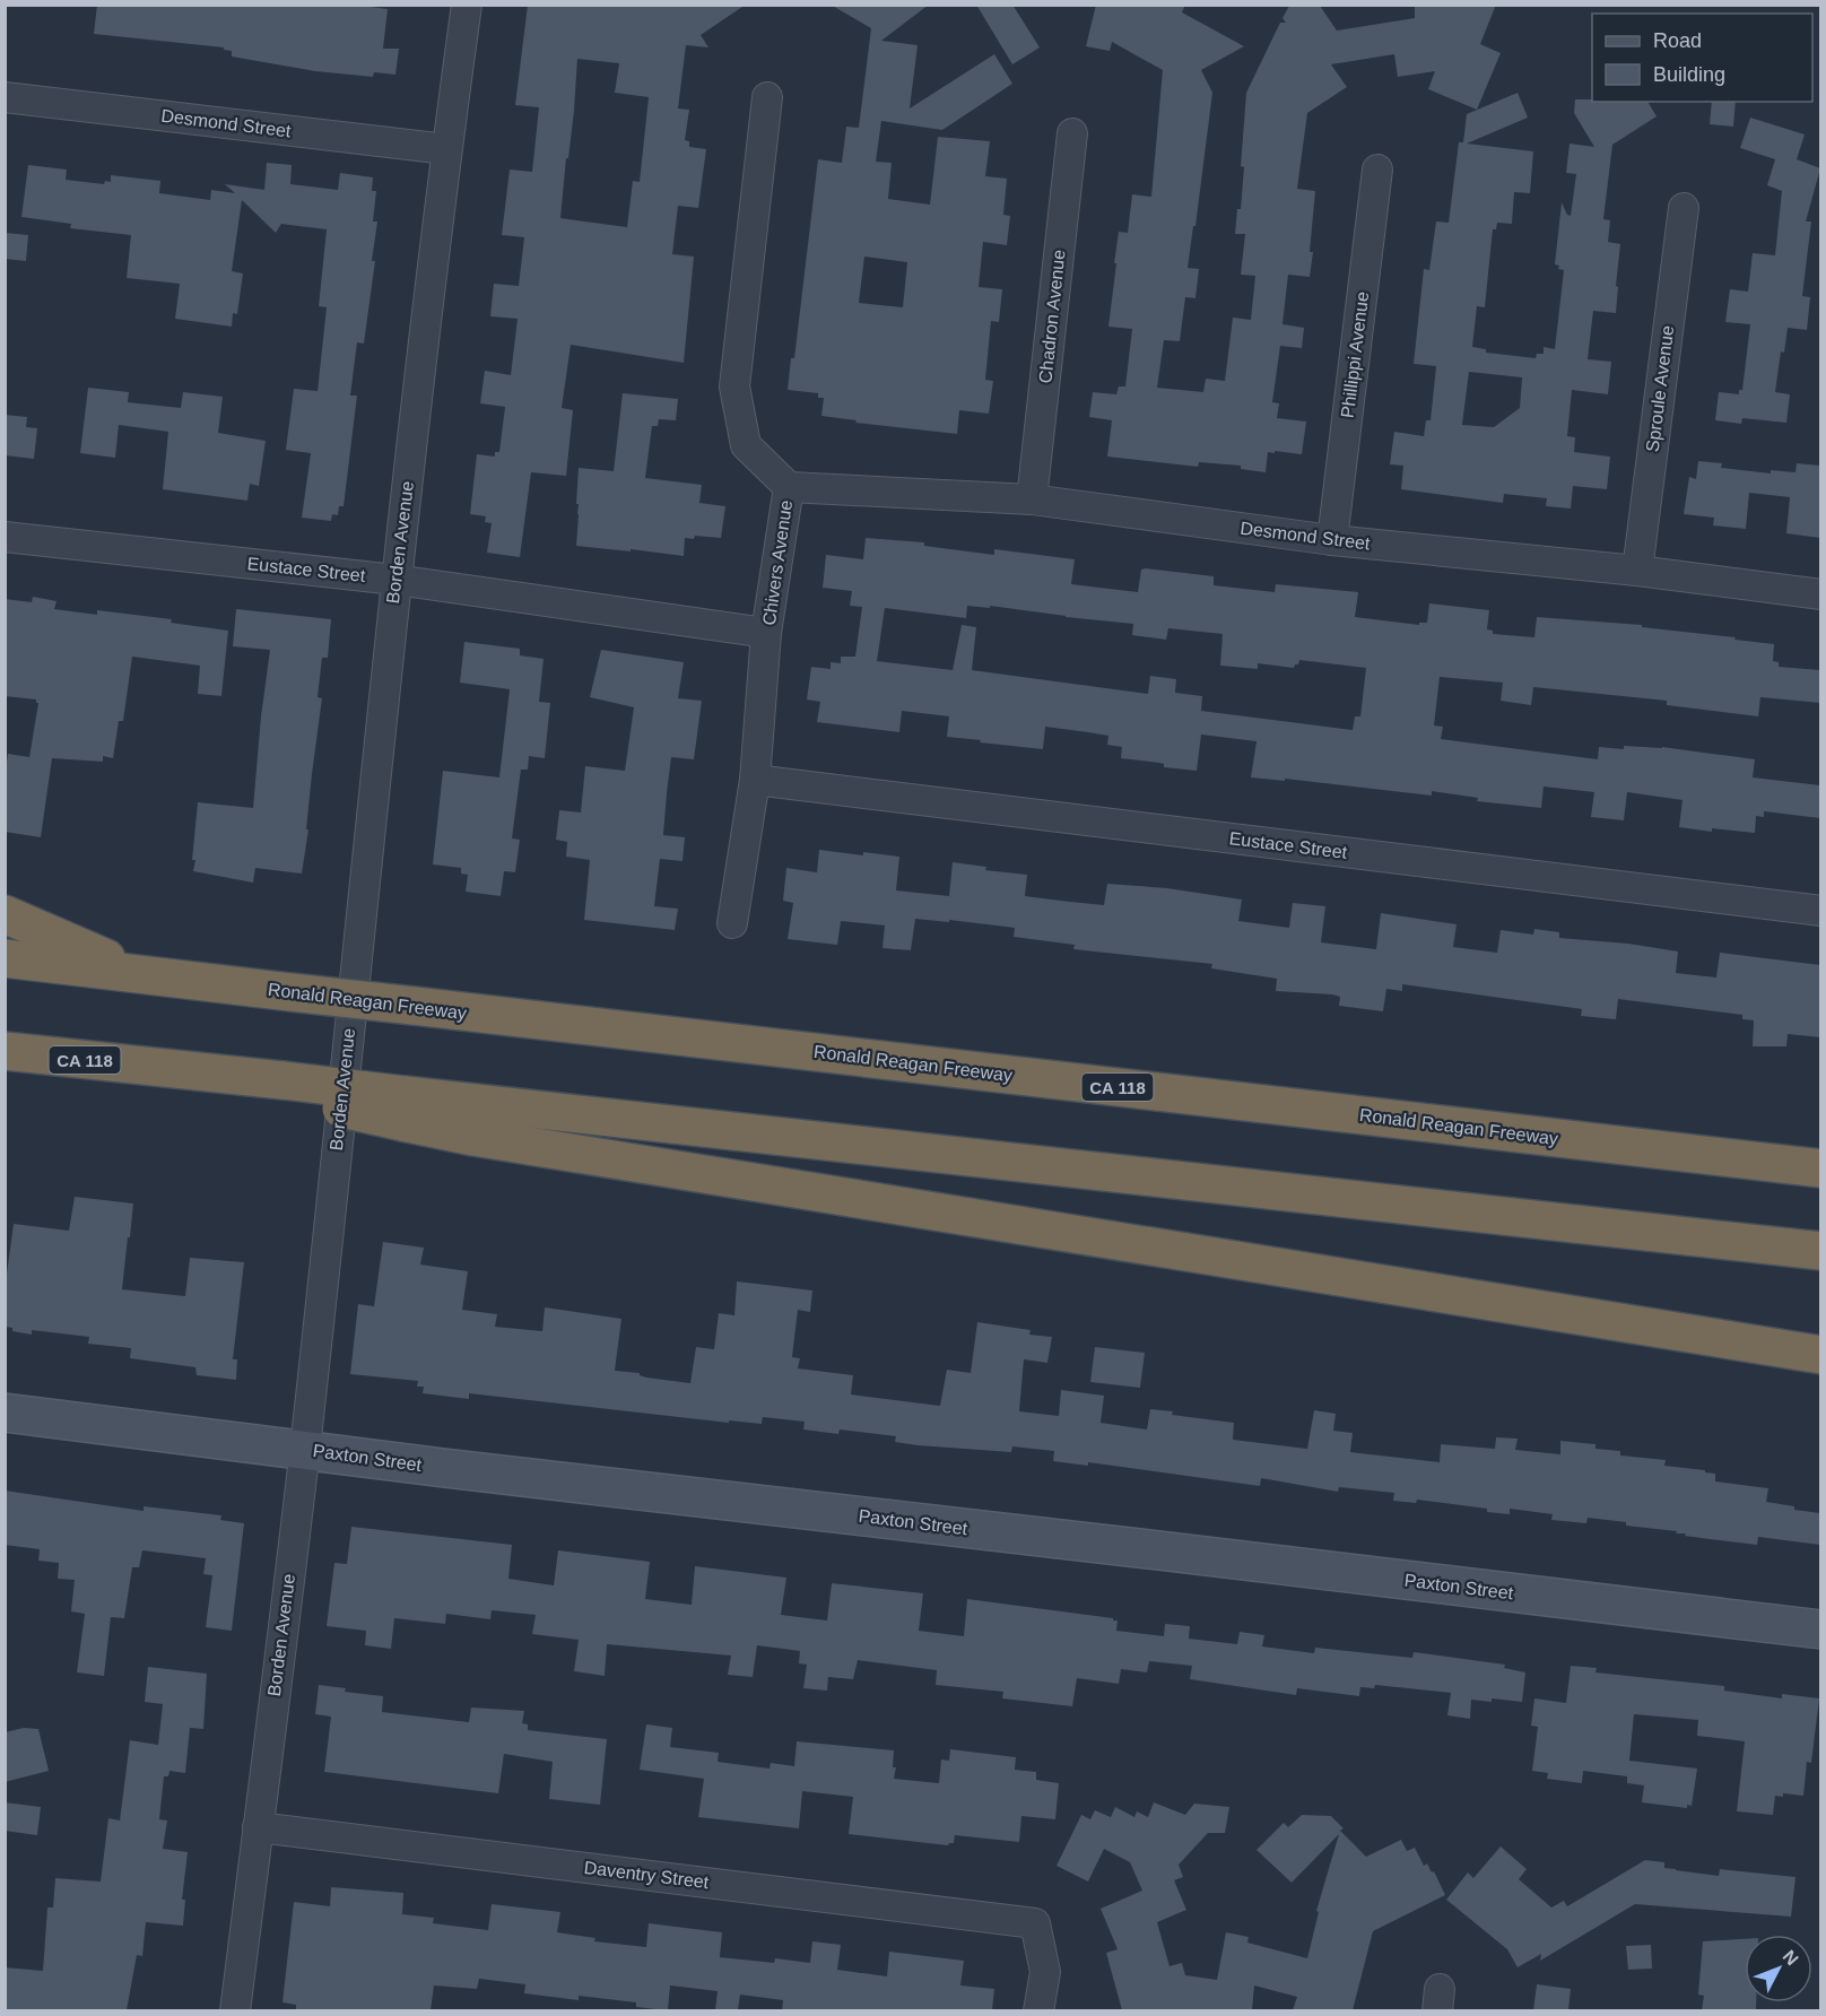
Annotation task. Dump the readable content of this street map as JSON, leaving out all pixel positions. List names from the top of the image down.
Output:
{
  "streets": {
    "highway": ["Ronald Reagan Freeway", "CA 118"],
    "street": [
      "Desmond Street",
      "Chadron Avenue",
      "Phillippi Avenue",
      "Sproule Avenue",
      "Borden Avenue",
      "Chivers Avenue",
      "Eustace Street",
      "Paxton Street",
      "Daventry Street"
    ]
  },
  "crossings": [
    ["Desmond Street", "Chadron Avenue"],
    ["Desmond Street", "Phillippi Avenue"],
    ["Desmond Street", "Sproule Avenue"],
    ["Desmond Street", "Borden Avenue"],
    ["Desmond Street", "Chivers Avenue"],
    ["Borden Avenue", "Eustace Street"],
    ["Borden Avenue", "Paxton Street"],
    ["Borden Avenue", "Daventry Street"],
    ["Chivers Avenue", "Eustace Street"]
  ],
  "legend": ["Road", "Building"],
  "north": "top right"
}
